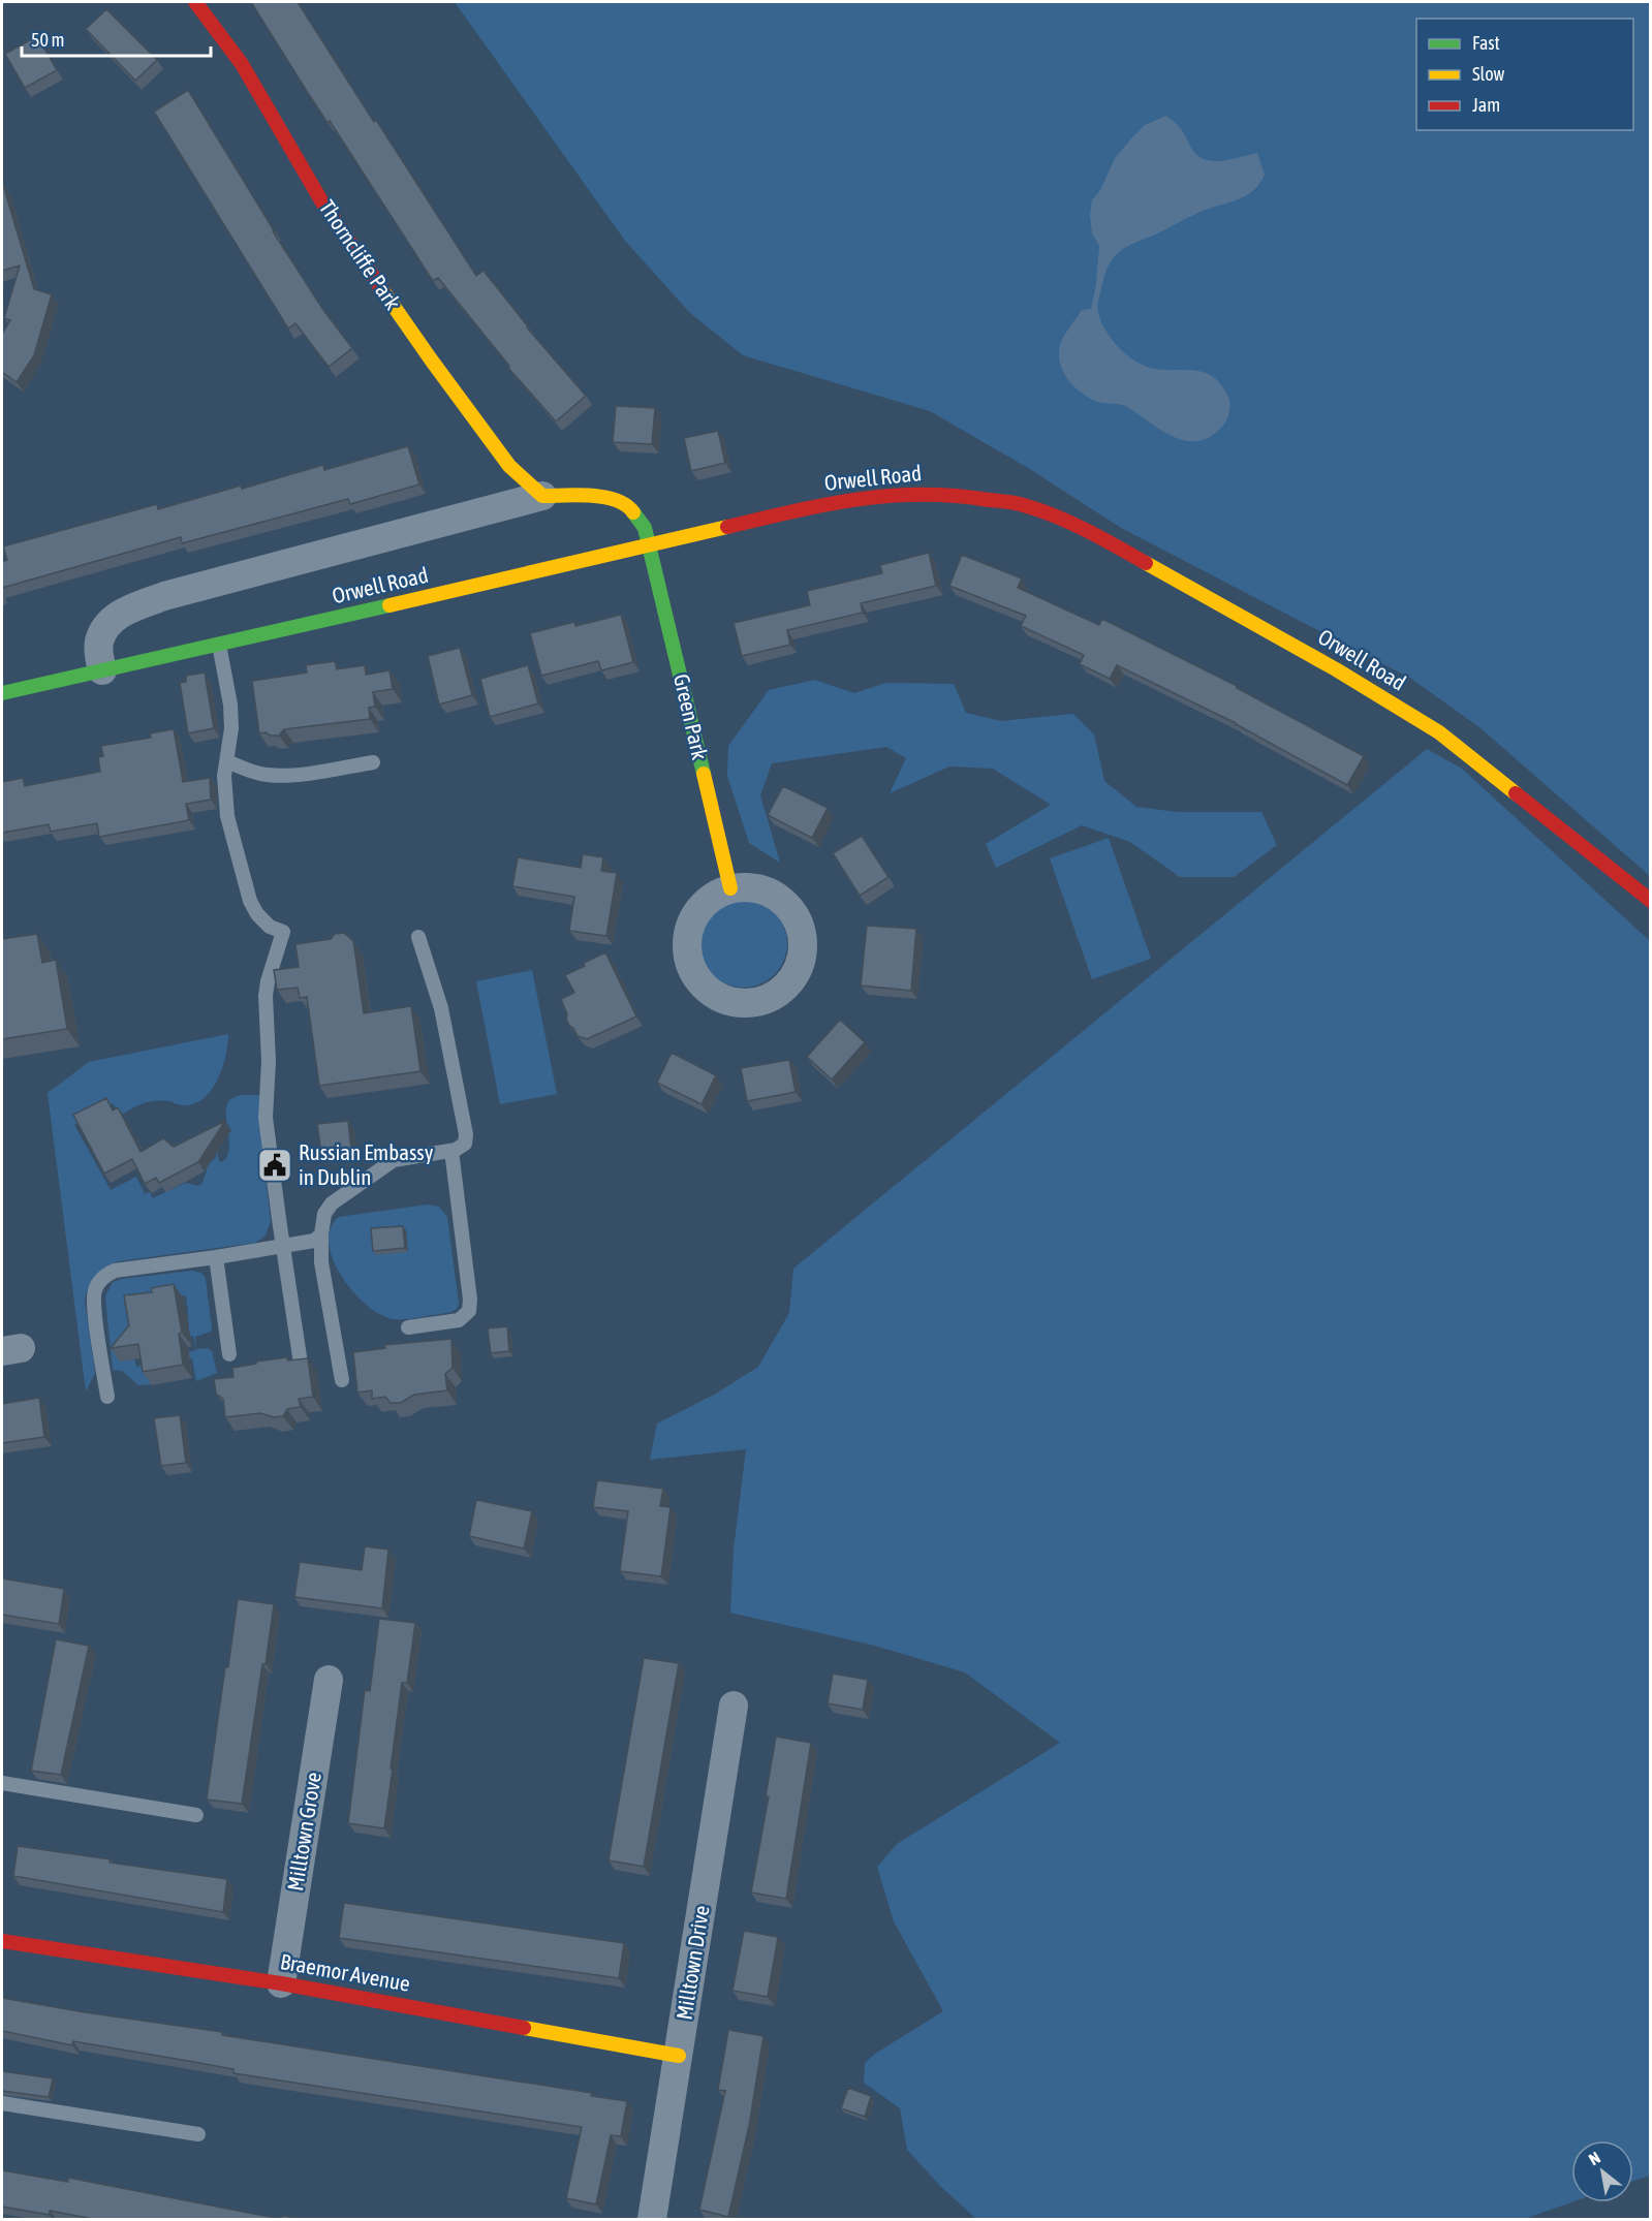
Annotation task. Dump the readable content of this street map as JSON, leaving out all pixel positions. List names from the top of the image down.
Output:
{
  "streets": {
    "street": [
      "Thorncliffe Park",
      "Orwell Road",
      "Green Park",
      "Milltown Grove",
      "Milltown Drive",
      "Braemor Avenue"
    ]
  },
  "crossings": [
    ["Orwell Road", "Green Park"],
    ["Milltown Grove", "Braemor Avenue"],
    ["Milltown Drive", "Braemor Avenue"]
  ],
  "places": {
    "public building": ["Russian Embassy in Dublin"]
  },
  "legend": ["Fast", "Slow", "Jam"],
  "scale_bar": "50 m",
  "north": "top left"
}
